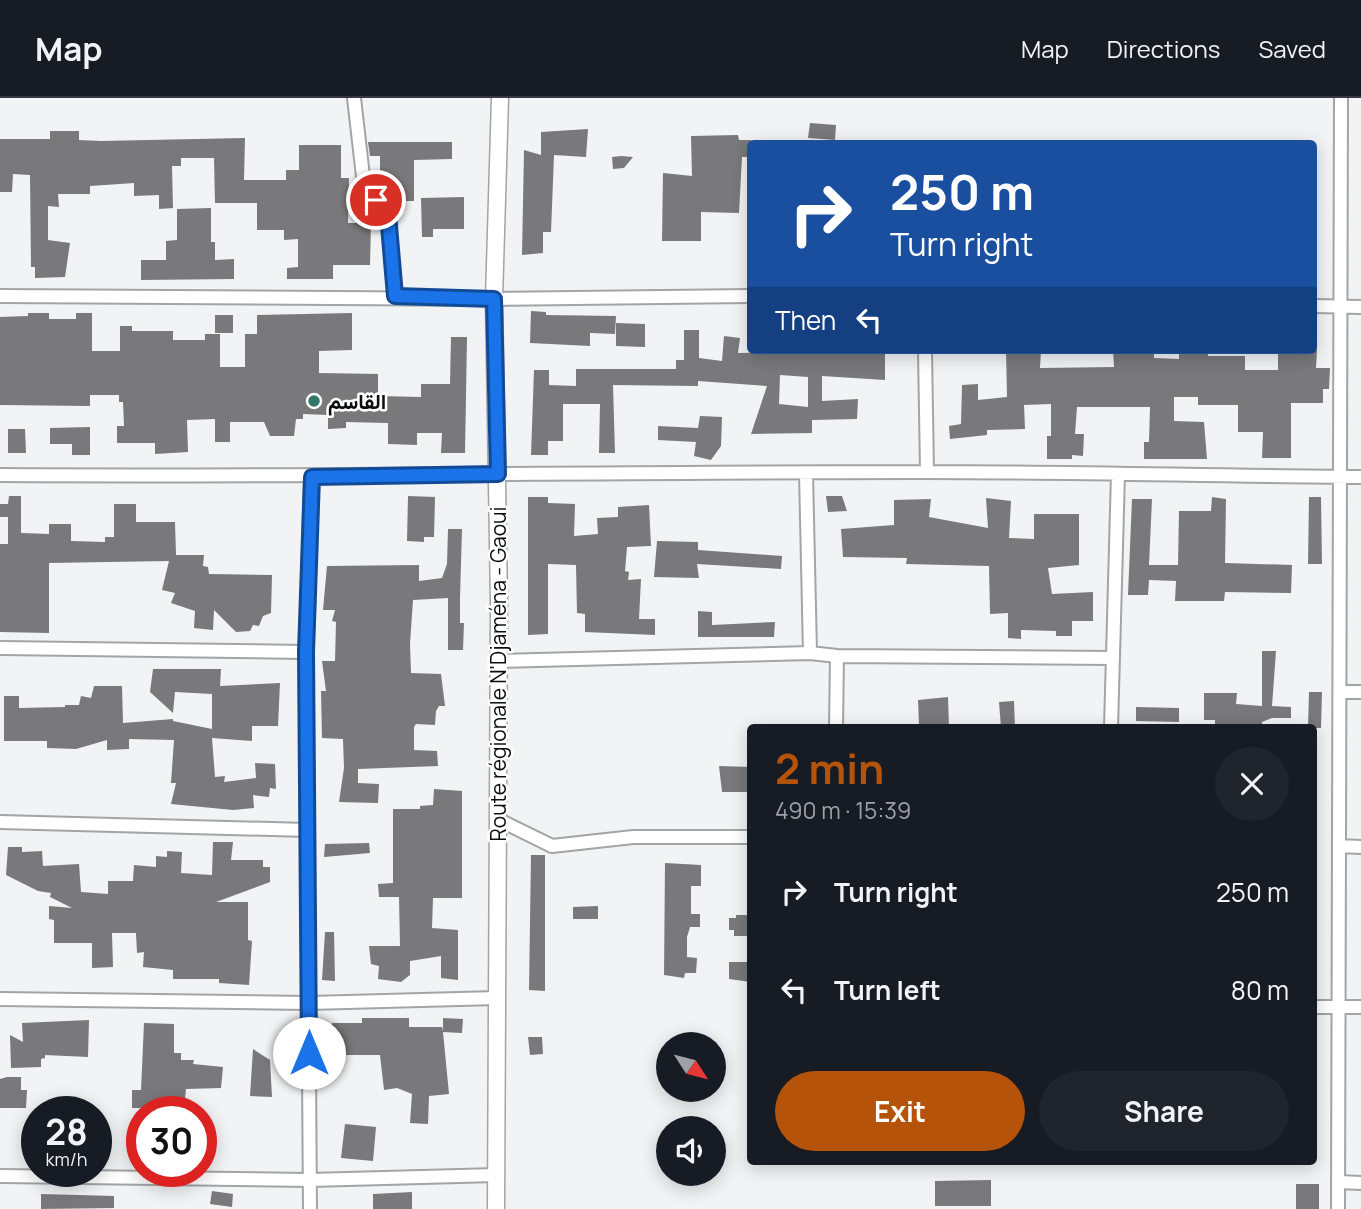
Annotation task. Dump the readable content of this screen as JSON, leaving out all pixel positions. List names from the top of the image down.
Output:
{
  "streets": {
    "street": ["Route régionale N'Djaména - Gaoui"]
  },
  "places": ["القاسم"],
  "north": "bottom right",
  "page": {
    "header": "Map",
    "nav": ["Map", "Directions", "Saved"],
    "turn": ["250 m", "Turn right"],
    "then": "Then",
    "heading": ["2 min", "490 m · 15:39"],
    "list": [
      {
        "name": "Turn right",
        "value": "250 m"
      },
      {
        "name": "Turn left",
        "value": "80 m"
      }
    ],
    "buttons": ["Exit", "Share"],
    "speed": "28 km/h",
    "limit": "30"
  }
}
